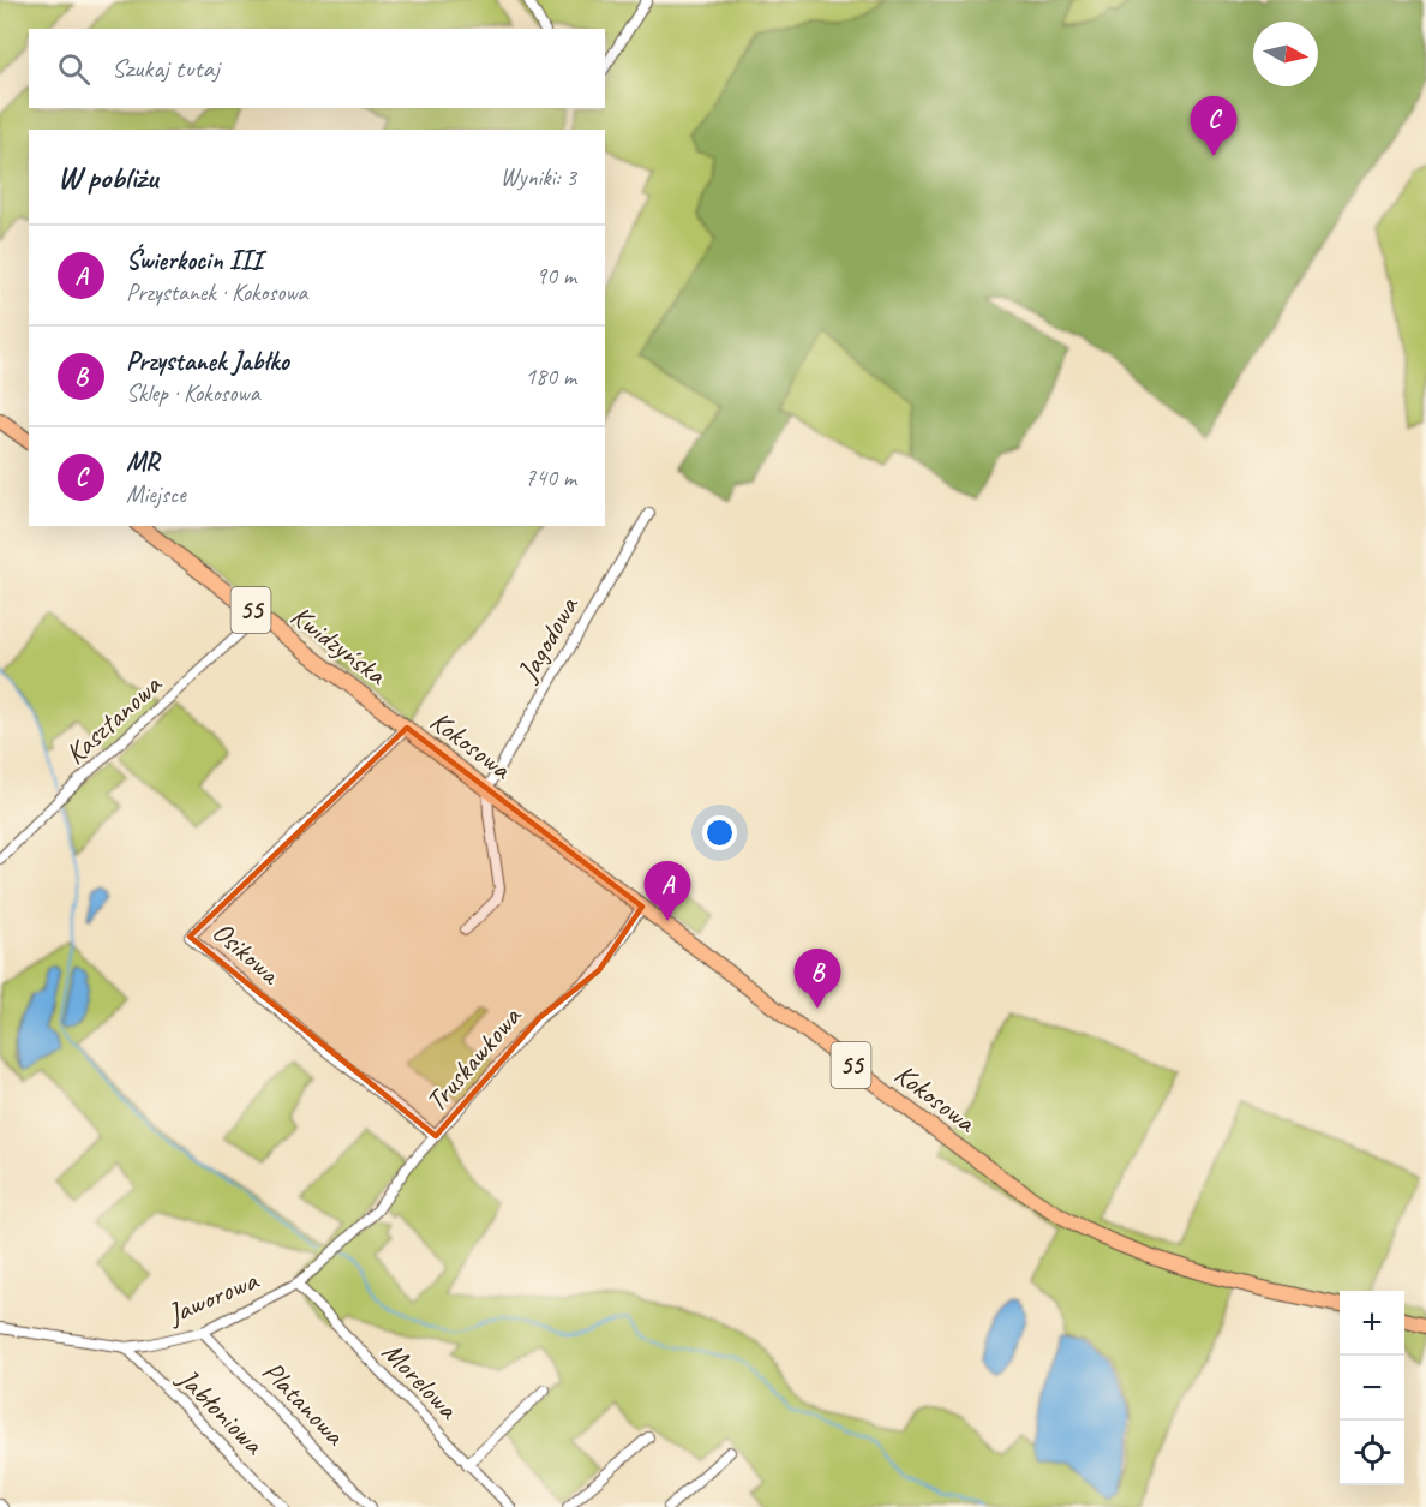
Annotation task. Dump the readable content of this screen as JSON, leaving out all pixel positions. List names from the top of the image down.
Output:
{
  "streets": {
    "main road": ["55", "Kwidzyńska", "Kokosowa"],
    "street": [
      "Jagodowa",
      "Kasztanowa",
      "Osikowa",
      "Truskawkowa",
      "Jaworowa",
      "Morelowa",
      "Platanowa",
      "Jabłoniowa"
    ]
  },
  "crossings": [
    ["Jagodowa", "Kokosowa"],
    ["Kwidzyńska", "Kasztanowa"],
    ["Kwidzyńska", "Kokosowa"],
    ["Kwidzyńska", "Osikowa"],
    ["Kokosowa", "Osikowa"],
    ["Kokosowa", "Truskawkowa"],
    ["Osikowa", "Truskawkowa"],
    ["Truskawkowa", "Jaworowa"],
    ["Jaworowa", "Morelowa"],
    ["Jaworowa", "Platanowa"],
    ["Jaworowa", "Jabłoniowa"]
  ],
  "north": "right",
  "page": {
    "search": "Szukaj tutaj",
    "pins": ["C", "A", "B"],
    "heading": ["W pobliżu", "Wyniki: 3"],
    "list": [
      {
        "mark": "A",
        "name": "Świerkocin III",
        "note": "Przystanek · Kokosowa",
        "value": "90 m"
      },
      {
        "mark": "B",
        "name": "Przystanek Jabłko",
        "note": "Sklep · Kokosowa",
        "value": "180 m"
      },
      {
        "mark": "C",
        "name": "MR",
        "note": "Miejsce",
        "value": "740 m"
      }
    ],
    "map_buttons": ["+", "−"]
  }
}
